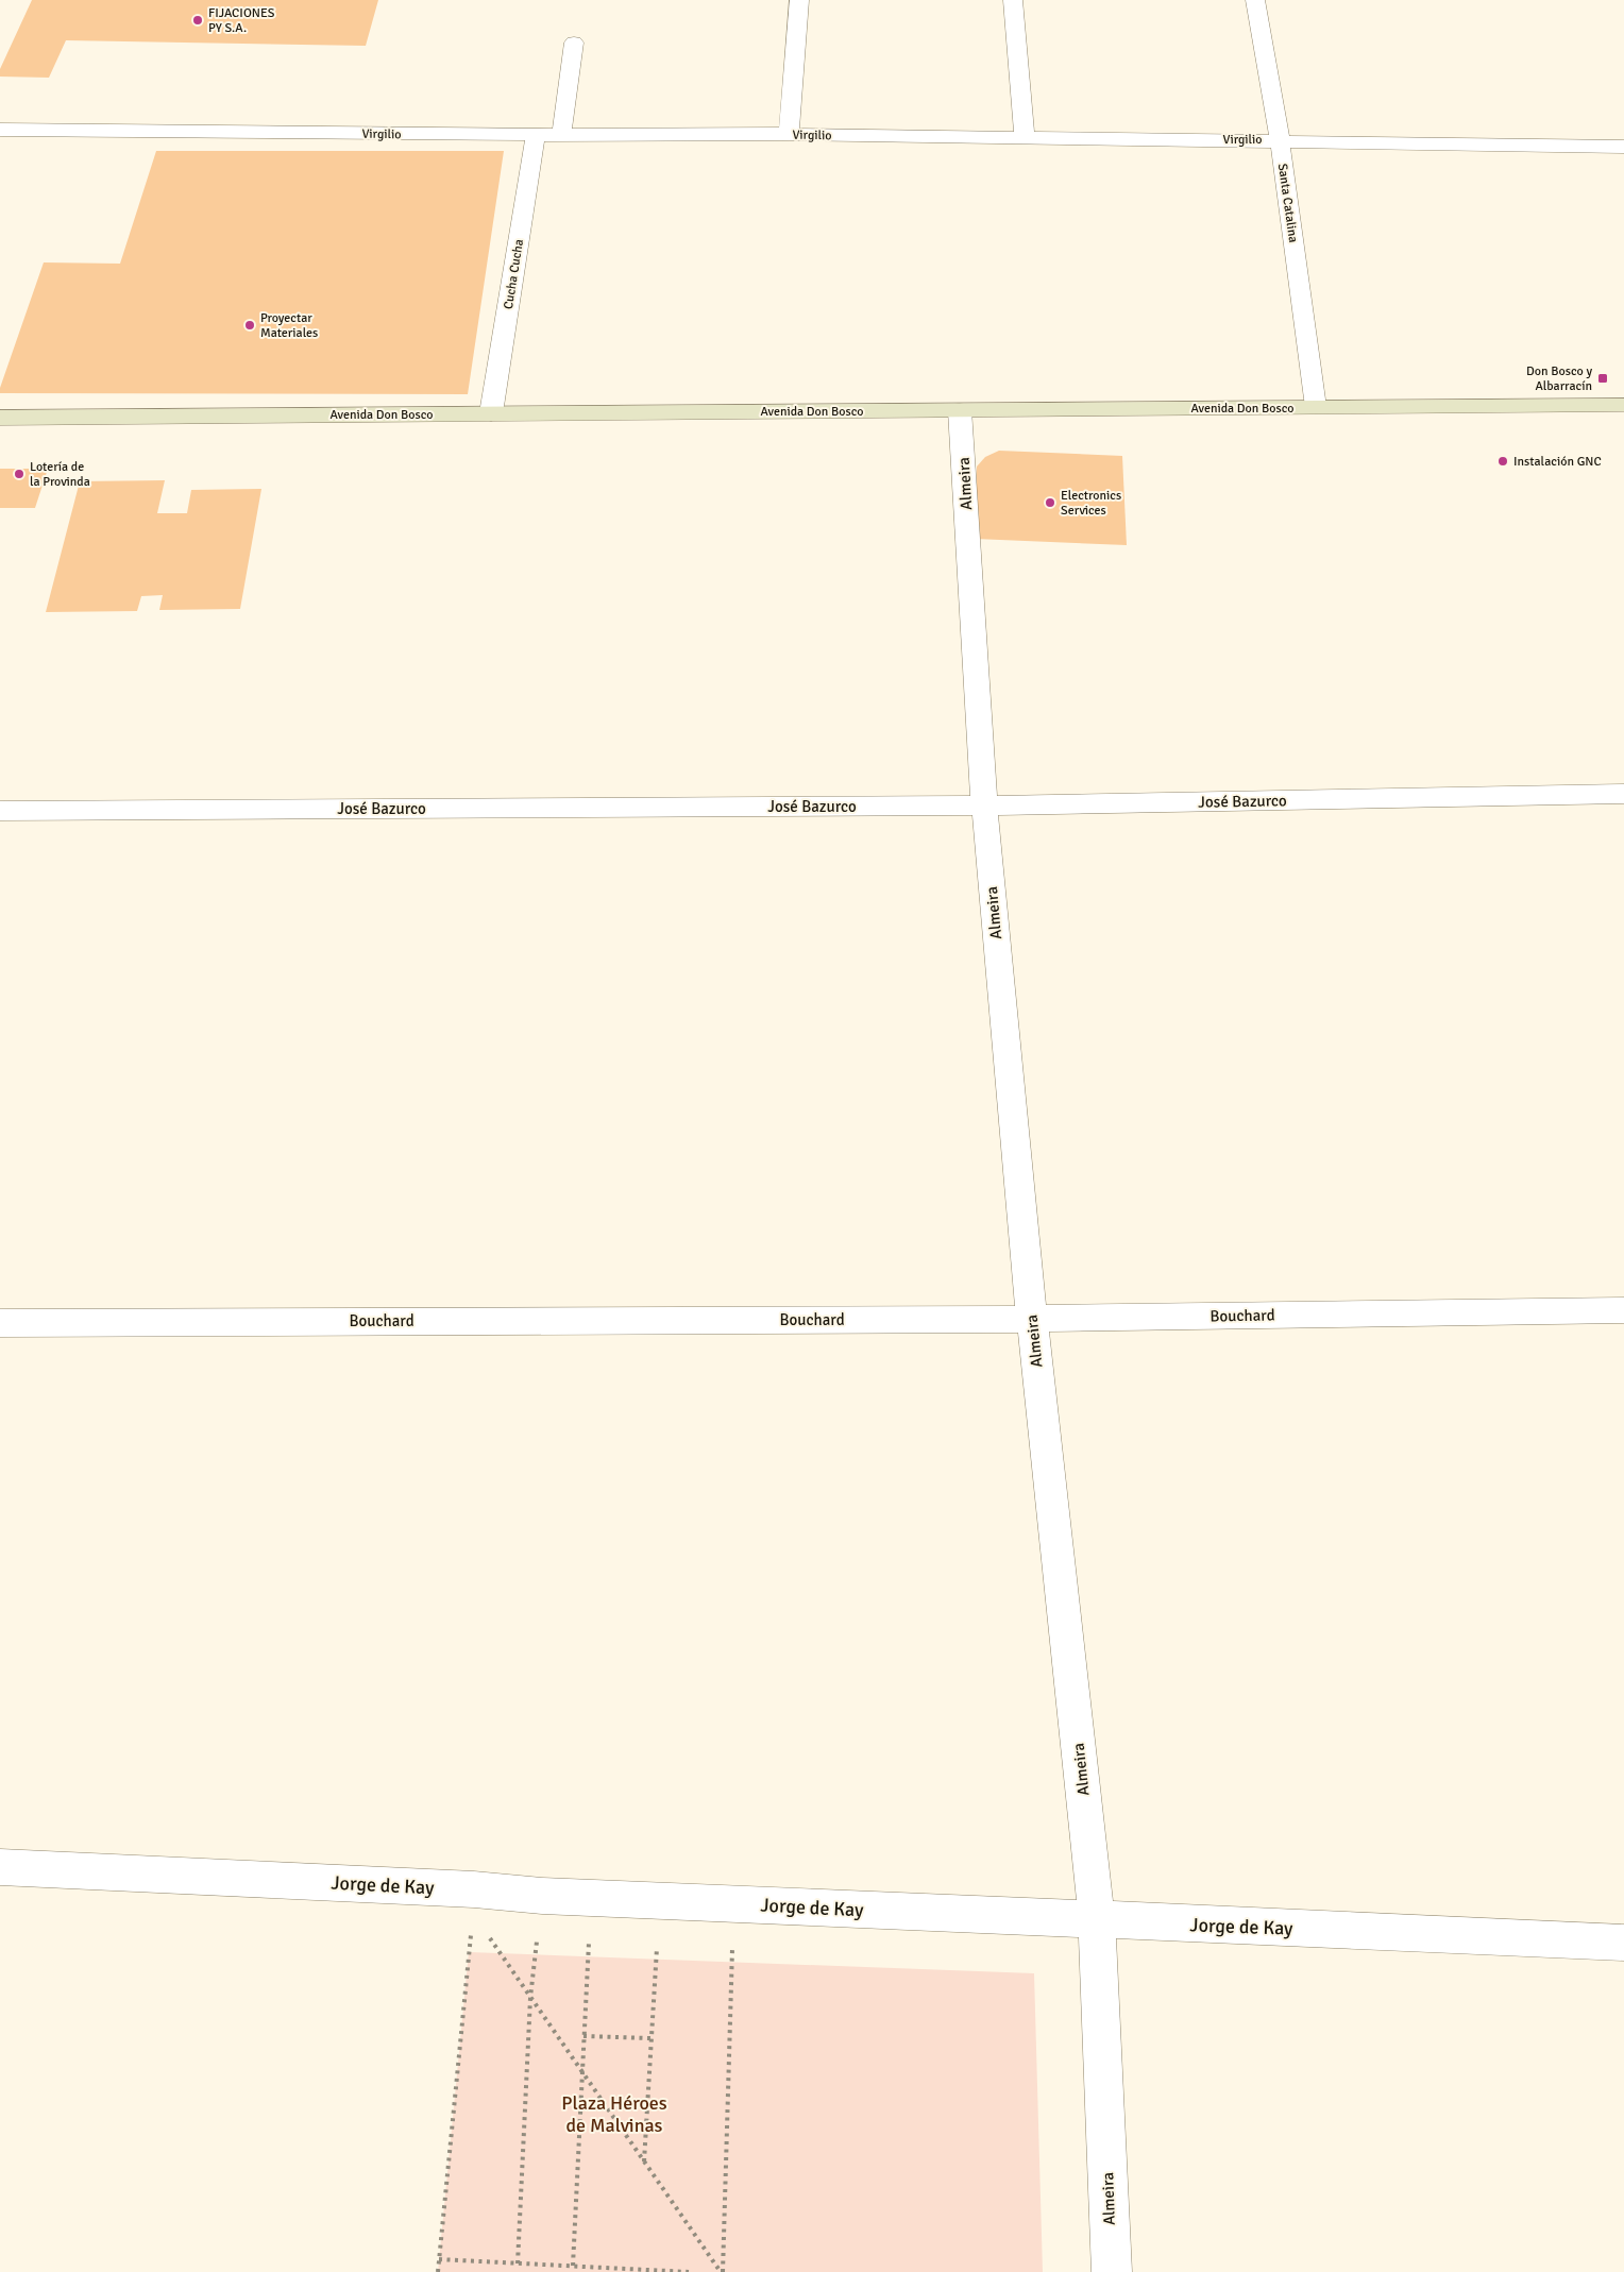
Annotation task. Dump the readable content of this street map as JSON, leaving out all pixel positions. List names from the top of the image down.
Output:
{
  "streets": {
    "main road": ["Avenida Don Bosco"],
    "street": [
      "Virgilio",
      "Santa Catalina",
      "Cucha Cucha",
      "Almeira",
      "José Bazurco",
      "Bouchard",
      "Jorge de Kay"
    ]
  },
  "crossings": [
    ["Virgilio", "Santa Catalina"],
    ["Virgilio", "Cucha Cucha"],
    ["Santa Catalina", "Avenida Don Bosco"],
    ["Cucha Cucha", "Avenida Don Bosco"],
    ["Avenida Don Bosco", "Almeira"],
    ["Almeira", "José Bazurco"],
    ["Almeira", "Bouchard"],
    ["Almeira", "Jorge de Kay"]
  ],
  "parks": ["Plaza Héroes de Malvinas"],
  "places": {
    "other": [
      "FIJACIONES PY S.A.",
      "Proyectar Materiales",
      "Instalación GNC",
      "Lotería de la Provinda",
      "Electronics Services"
    ],
    "transit": ["Don Bosco y Albarracín"]
  }
}
